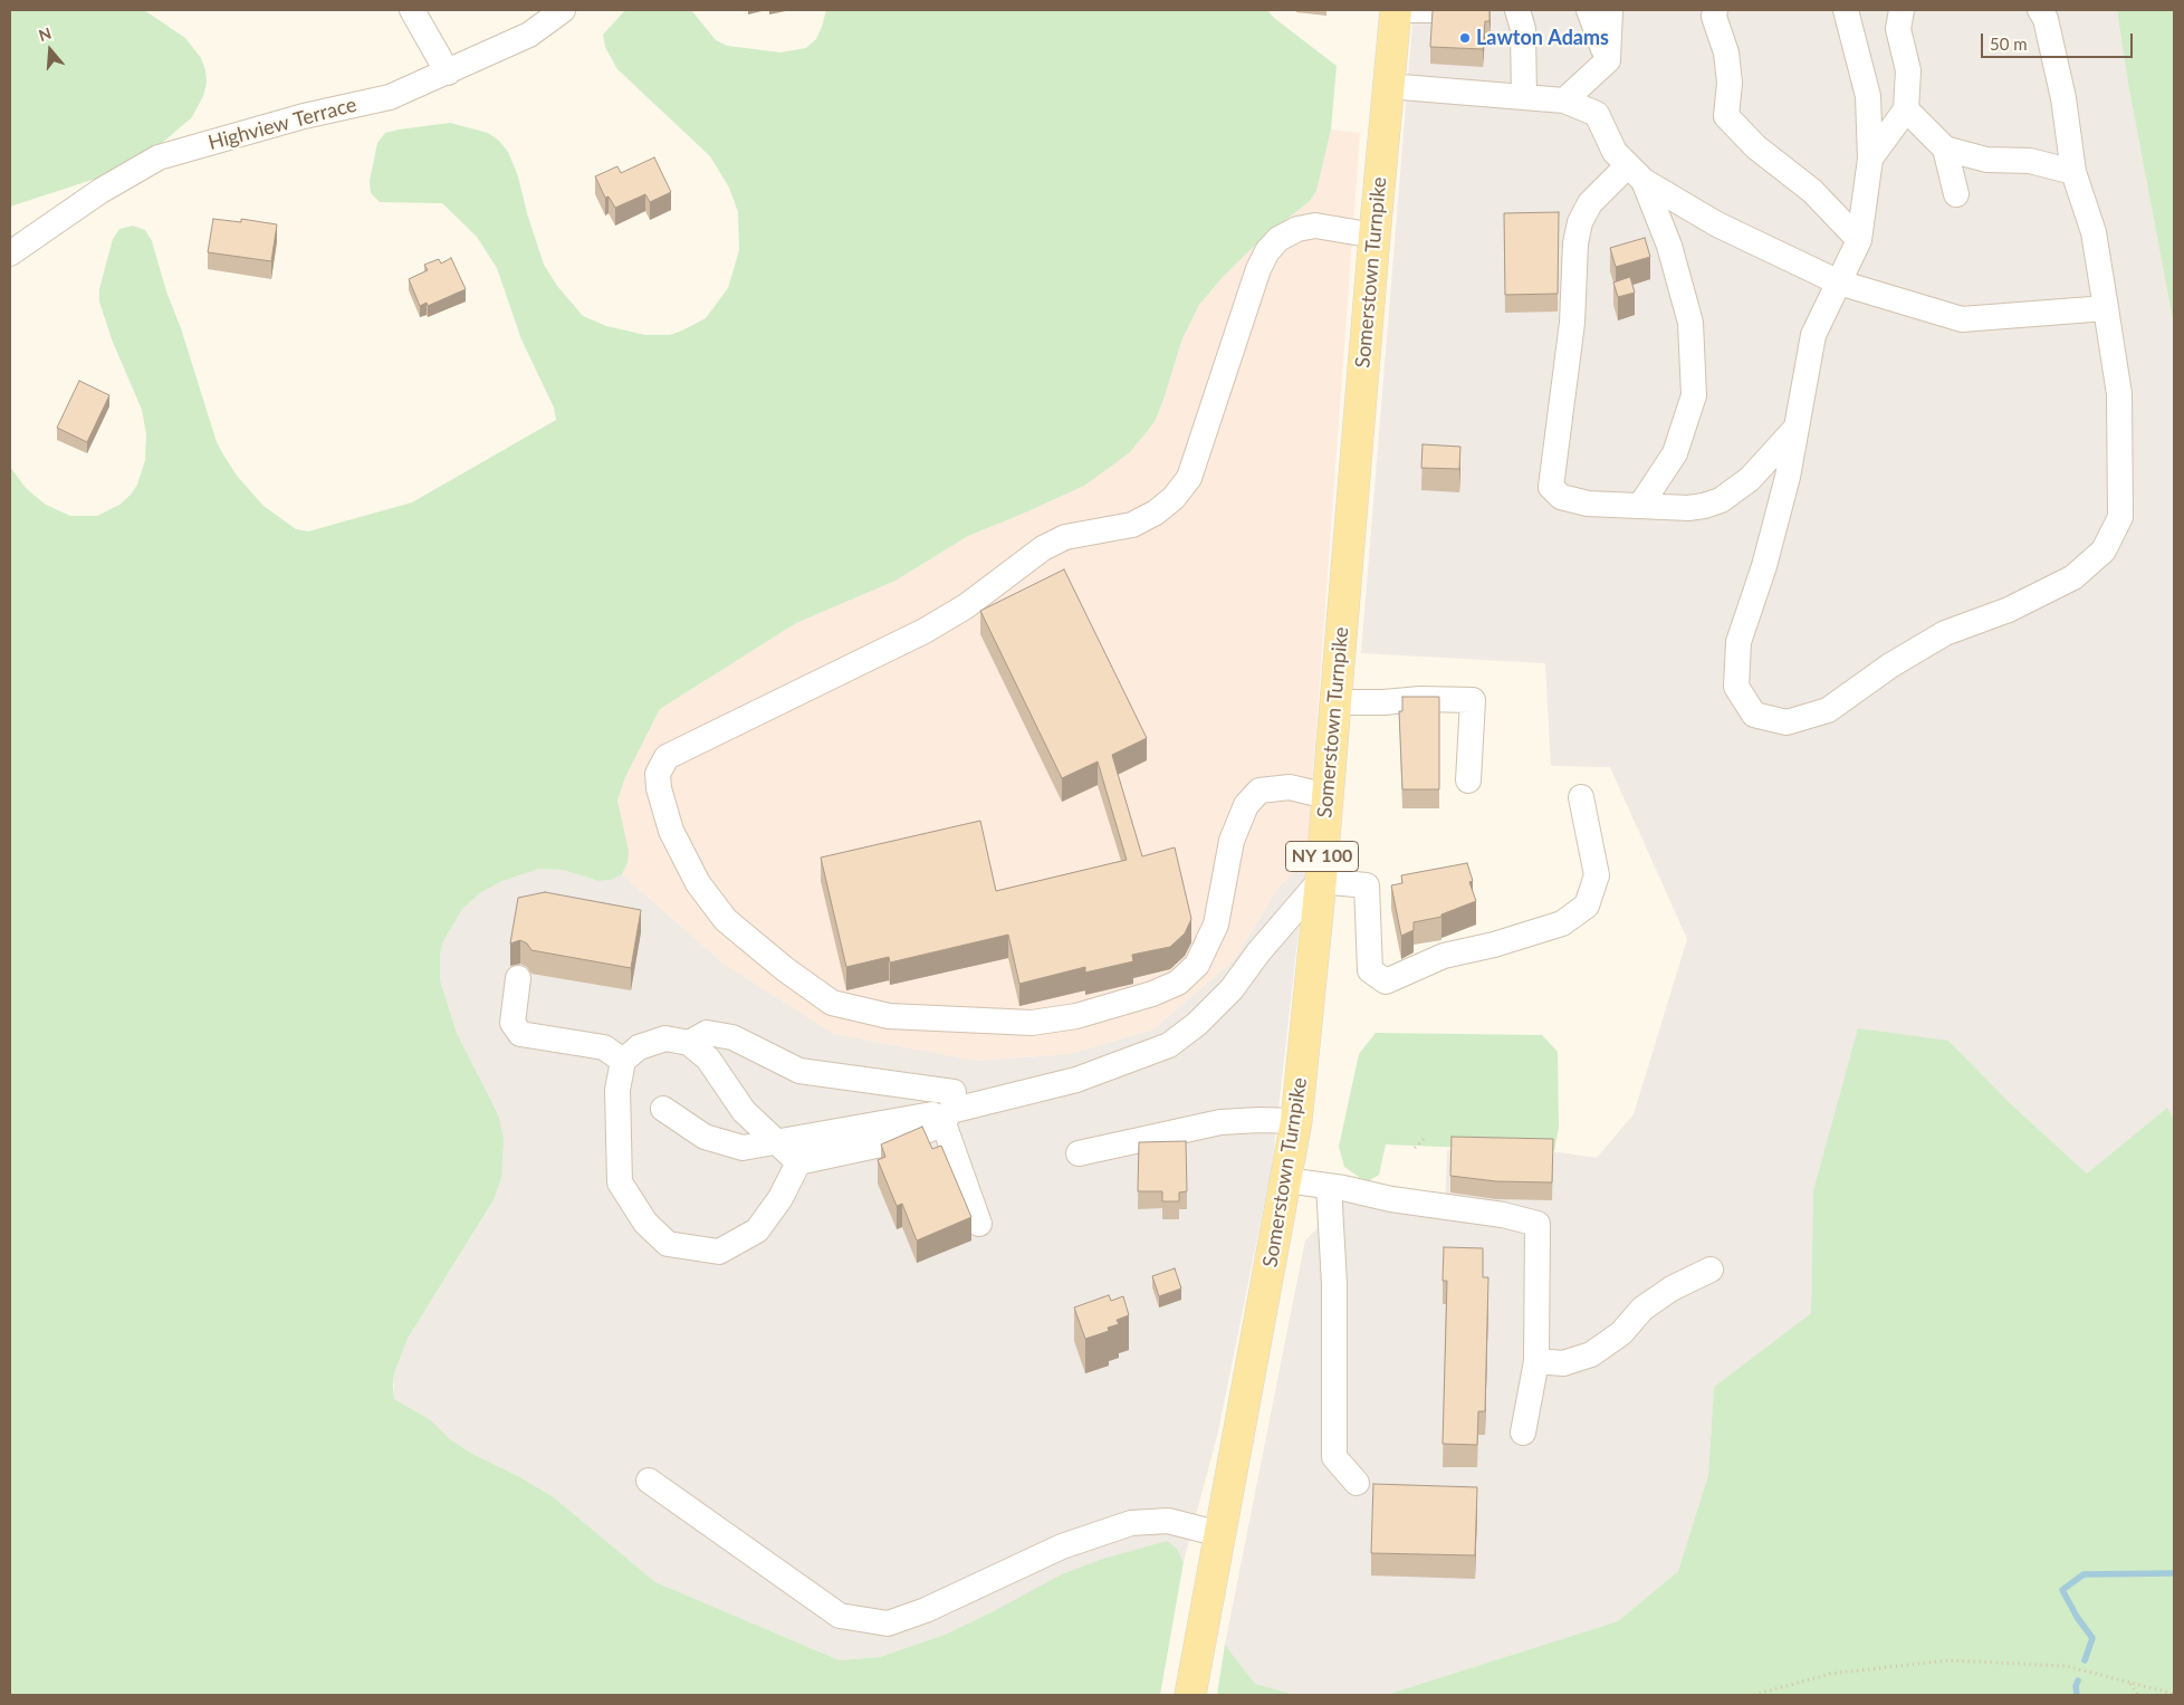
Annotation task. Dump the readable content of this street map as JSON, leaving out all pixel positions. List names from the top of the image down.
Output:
{
  "streets": {
    "main road": ["Somerstown Turnpike", "NY 100"],
    "street": ["Highview Terrace"]
  },
  "places": ["Lawton Adams"],
  "scale_bar": "50 m",
  "north": "top"
}
